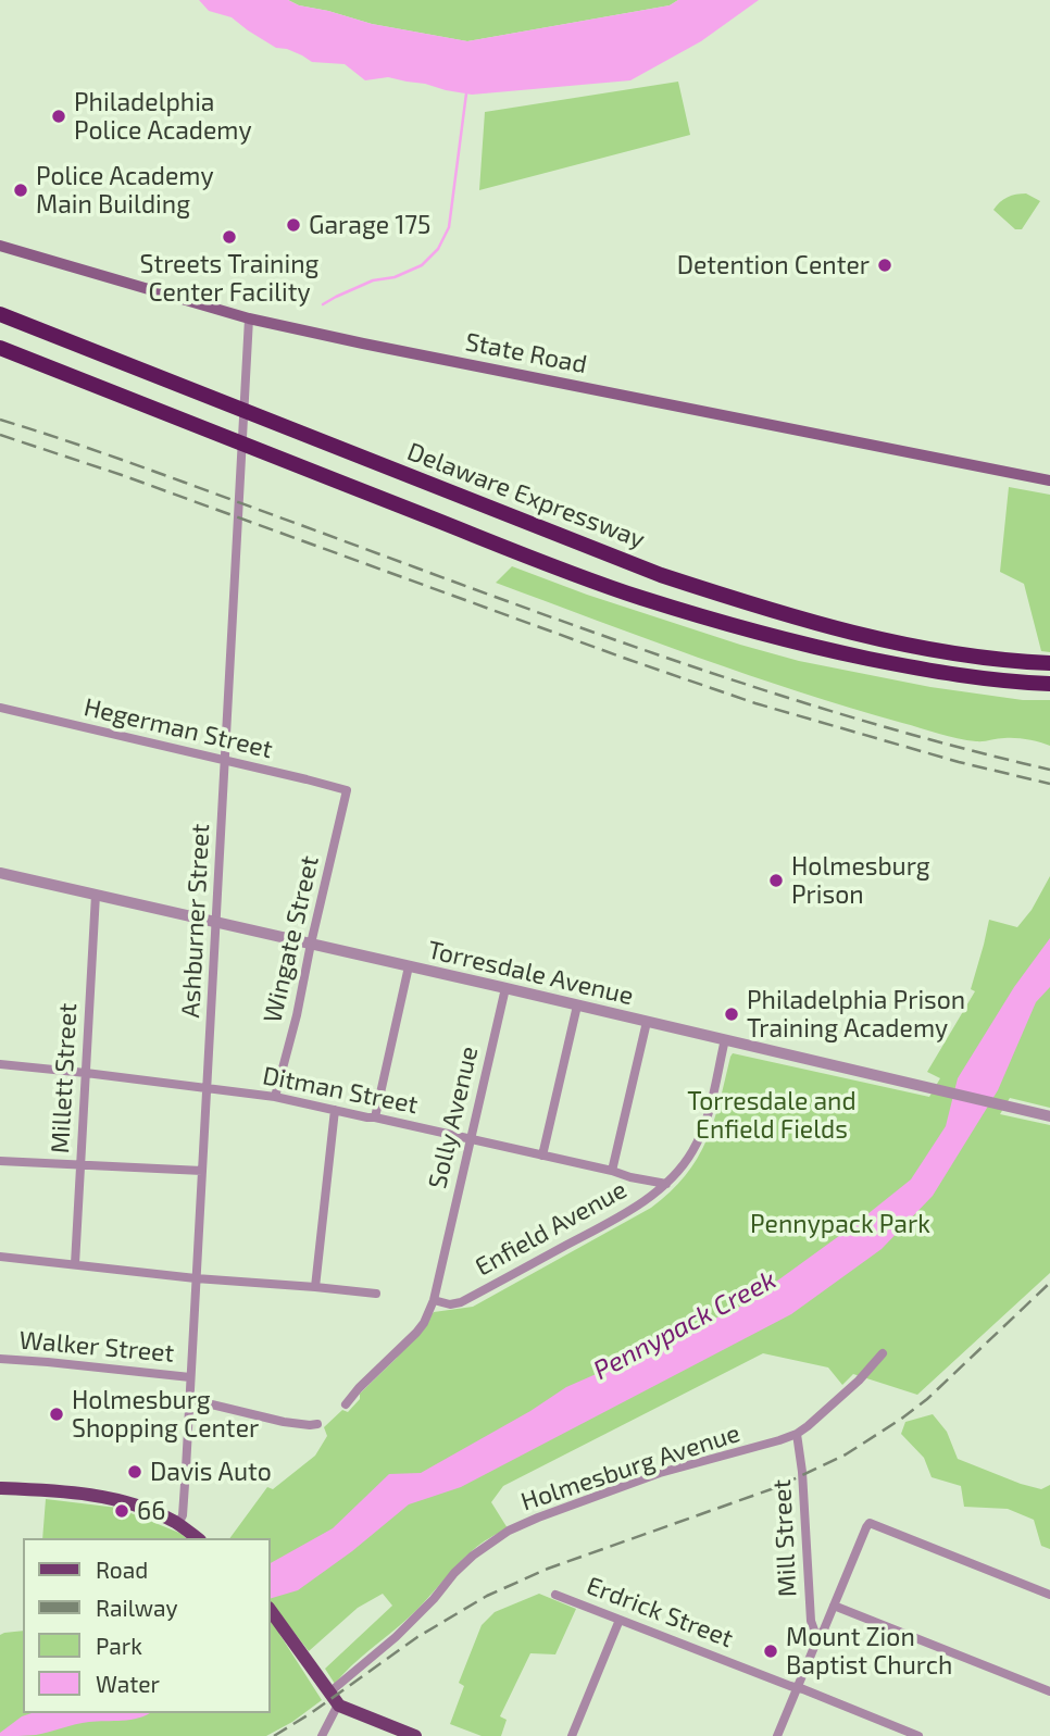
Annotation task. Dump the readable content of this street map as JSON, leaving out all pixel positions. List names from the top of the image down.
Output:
{
  "streets": {
    "highway": ["Delaware Expressway"],
    "main road": ["State Road"],
    "street": [
      "Hegerman Street",
      "Ashburner Street",
      "Wingate Street",
      "Torresdale Avenue",
      "Millett Street",
      "Ditman Street",
      "Solly Avenue",
      "Enfield Avenue",
      "Walker Street",
      "Holmesburg Avenue",
      "Mill Street",
      "Erdrick Street"
    ]
  },
  "crossings": [
    ["State Road", "Ashburner Street"],
    ["Hegerman Street", "Ashburner Street"],
    ["Hegerman Street", "Wingate Street"],
    ["Ashburner Street", "Torresdale Avenue"],
    ["Ashburner Street", "Ditman Street"],
    ["Ashburner Street", "Walker Street"],
    ["Wingate Street", "Torresdale Avenue"],
    ["Wingate Street", "Ditman Street"],
    ["Torresdale Avenue", "Millett Street"],
    ["Torresdale Avenue", "Solly Avenue"],
    ["Torresdale Avenue", "Enfield Avenue"],
    ["Millett Street", "Ditman Street"],
    ["Ditman Street", "Solly Avenue"],
    ["Ditman Street", "Enfield Avenue"],
    ["Solly Avenue", "Enfield Avenue"],
    ["Holmesburg Avenue", "Mill Street"]
  ],
  "water": ["Pennypack Creek"],
  "parks": ["Torresdale and Enfield Fields", "Pennypack Park"],
  "places": [
    "Philadelphia Police Academy",
    "Police Academy Main Building",
    "Garage 175",
    "Streets Training Center Facility",
    "Detention Center",
    "Holmesburg Prison",
    "Philadelphia Prison Training Academy",
    "Holmesburg Shopping Center",
    "Davis Auto",
    "66",
    "Mount Zion Baptist Church"
  ],
  "legend": [
    "Road",
    "Railway",
    "Park",
    "Water"
  ]
}
